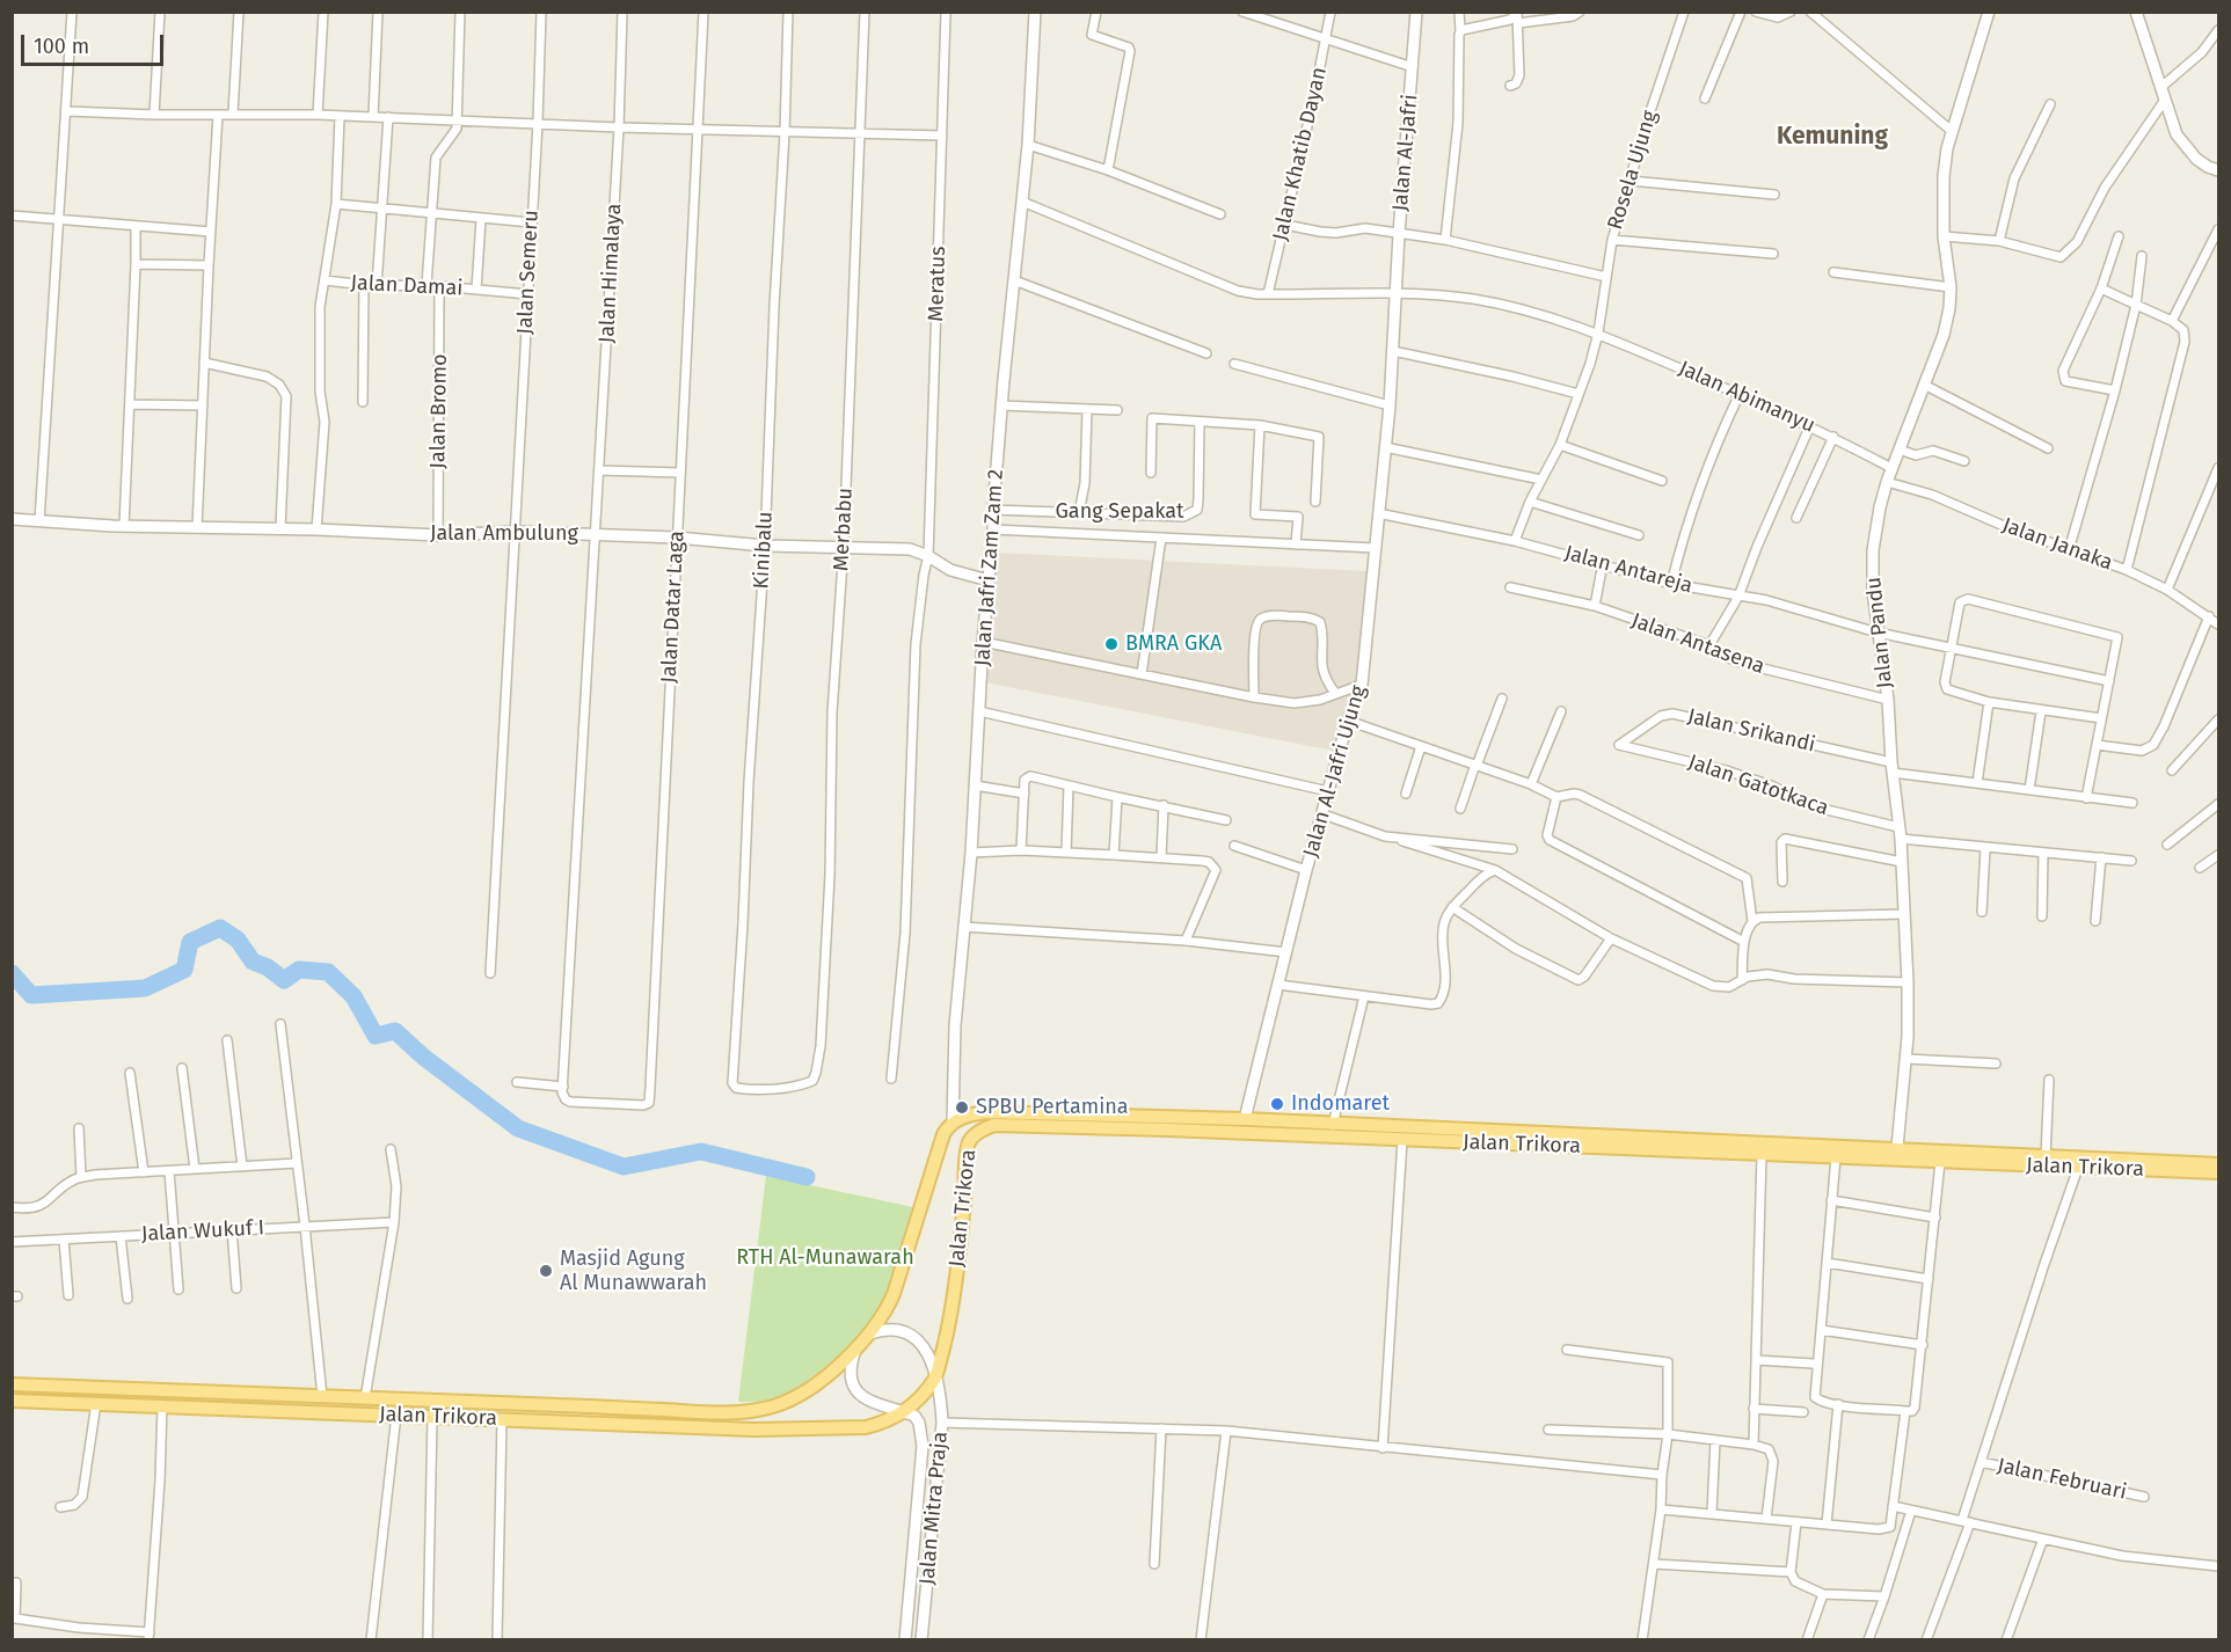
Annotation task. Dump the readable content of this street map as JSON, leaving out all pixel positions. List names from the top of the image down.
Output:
{
  "streets": {
    "main road": ["Jalan Trikora"],
    "street": [
      "Jalan Al-Jafri",
      "Jalan Khatib Dayan",
      "Rosela Ujung",
      "Jalan Semeru",
      "Jalan Himalaya",
      "Meratus",
      "Jalan Damai",
      "Jalan Abimanyu",
      "Jalan Bromo",
      "Gang Sepakat",
      "Merbabu",
      "Jalan Ambulung",
      "Jalan Janaka",
      "Kinibalu",
      "Jalan Jafri Zam Zam 2",
      "Jalan Antareja",
      "Jalan Datar Laga",
      "Jalan Pandu",
      "Jalan Antasena",
      "Jalan Srikandi",
      "Jalan Al-Jafri Ujung",
      "Jalan Gatotkaca",
      "Jalan Wukuf I",
      "Jalan Februari",
      "Jalan Mitra Praja"
    ]
  },
  "crossings": [
    ["Jalan Al-Jafri", "Jalan Abimanyu"],
    ["Jalan Al-Jafri", "Jalan Al-Jafri Ujung"],
    ["Jalan Khatib Dayan", "Jalan Abimanyu"],
    ["Rosela Ujung", "Jalan Abimanyu"],
    ["Rosela Ujung", "Jalan Antareja"],
    ["Jalan Semeru", "Jalan Damai"],
    ["Jalan Semeru", "Jalan Ambulung"],
    ["Jalan Himalaya", "Jalan Ambulung"],
    ["Jalan Himalaya", "Jalan Datar Laga"],
    ["Meratus", "Jalan Ambulung"],
    ["Jalan Damai", "Jalan Bromo"],
    ["Jalan Abimanyu", "Jalan Jafri Zam Zam 2"],
    ["Jalan Abimanyu", "Jalan Pandu"],
    ["Jalan Abimanyu", "Jalan Al-Jafri Ujung"],
    ["Jalan Bromo", "Jalan Ambulung"],
    ["Gang Sepakat", "Jalan Jafri Zam Zam 2"],
    ["Merbabu", "Jalan Ambulung"],
    ["Merbabu", "Kinibalu"],
    ["Jalan Ambulung", "Kinibalu"],
    ["Jalan Ambulung", "Jalan Jafri Zam Zam 2"],
    ["Jalan Ambulung", "Jalan Datar Laga"],
    ["Jalan Janaka", "Jalan Pandu"],
    ["Jalan Jafri Zam Zam 2", "Jalan Trikora"],
    ["Jalan Antareja", "Jalan Pandu"],
    ["Jalan Antareja", "Jalan Al-Jafri Ujung"],
    ["Jalan Pandu", "Jalan Antasena"],
    ["Jalan Pandu", "Jalan Srikandi"],
    ["Jalan Pandu", "Jalan Gatotkaca"],
    ["Jalan Pandu", "Jalan Trikora"],
    ["Jalan Srikandi", "Jalan Gatotkaca"],
    ["Jalan Al-Jafri Ujung", "Jalan Trikora"],
    ["Jalan Trikora", "Jalan Mitra Praja"]
  ],
  "districts": ["Kemuning"],
  "parks": ["RTH Al-Munawarah"],
  "places": [
    "BMRA GKA",
    "Indomaret",
    "SPBU Pertamina",
    "Masjid Agung Al Munawwarah"
  ],
  "scale_bar": "100 m"
}
